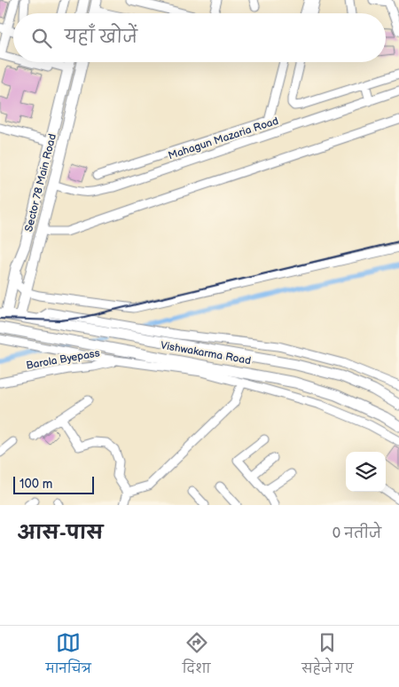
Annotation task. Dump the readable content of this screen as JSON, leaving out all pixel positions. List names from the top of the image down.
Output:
{
  "streets": {
    "main road": ["Sector 78 Main Road", "Vishwakarma Road"],
    "street": ["Mahagun Mazaria Road", "Barola Byepass"]
  },
  "crossings": [
    ["Mahagun Mazaria Road", "Sector 78 Main Road"],
    ["Sector 78 Main Road", "Vishwakarma Road"]
  ],
  "scale_bar": "100 m",
  "page": {
    "search": "यहाँ खोजें",
    "scale": "100 m",
    "heading": ["आस-पास", "0 नतीजे"],
    "nav": ["मानचित्र", "दिशा", "सहेजे गए"]
  }
}
